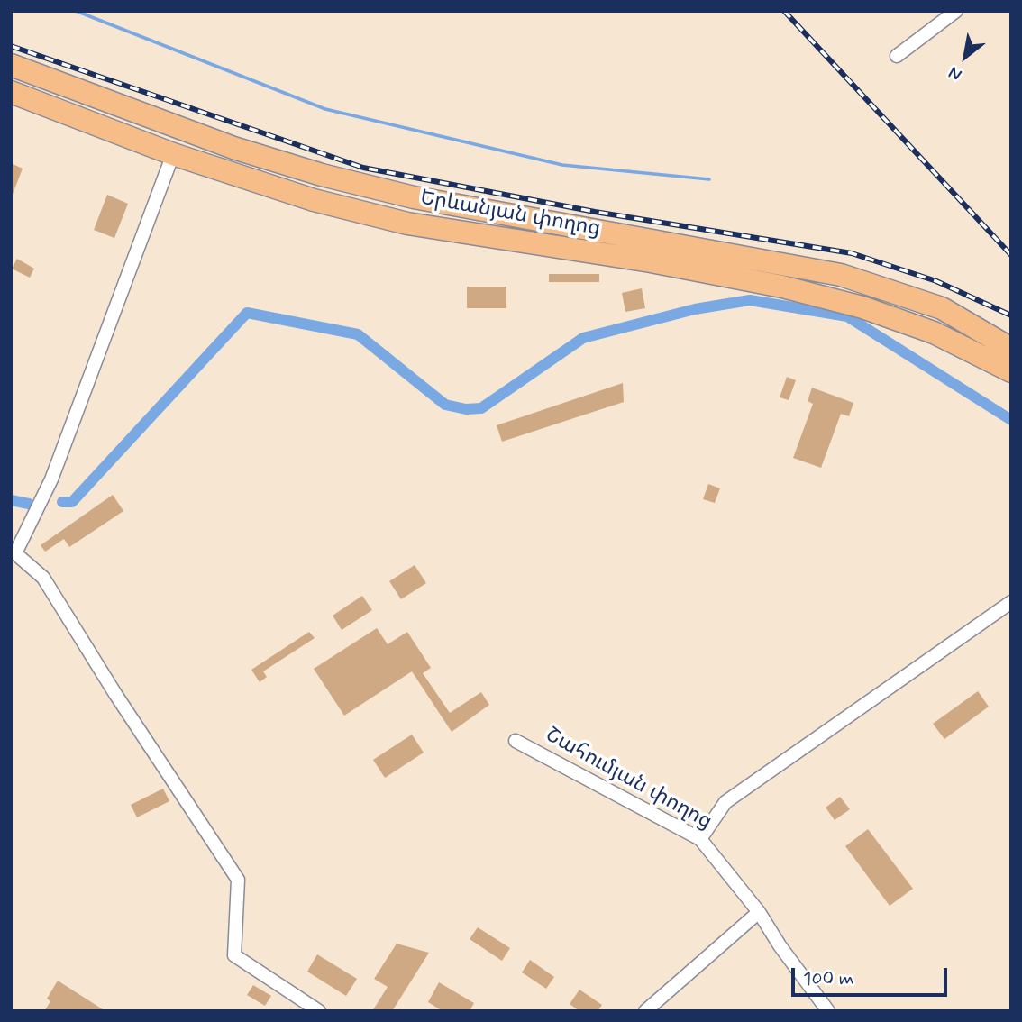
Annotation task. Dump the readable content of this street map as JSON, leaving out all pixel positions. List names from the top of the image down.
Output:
{
  "streets": {
    "highway": ["Երևանյան փողոց"],
    "street": ["Շահումյան փողոց"]
  },
  "scale_bar": "100 m",
  "north": "bottom left"
}
